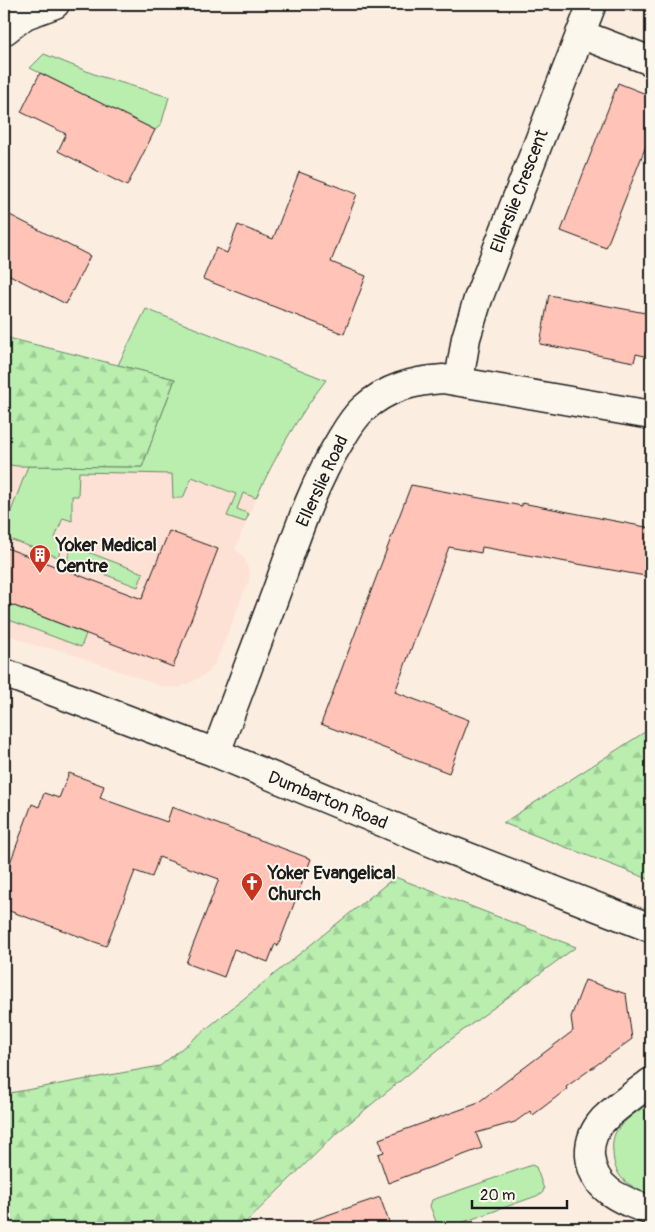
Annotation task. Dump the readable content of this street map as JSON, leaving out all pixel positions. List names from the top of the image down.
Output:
{
  "streets": {
    "street": ["Ellerslie Crescent", "Ellerslie Road", "Dumbarton Road"]
  },
  "crossings": [
    ["Ellerslie Crescent", "Ellerslie Road"],
    ["Ellerslie Road", "Dumbarton Road"]
  ],
  "places": {
    "building": ["Yoker Medical Centre"],
    "church": ["Yoker Evangelical Church"]
  },
  "scale_bar": "20 m"
}
